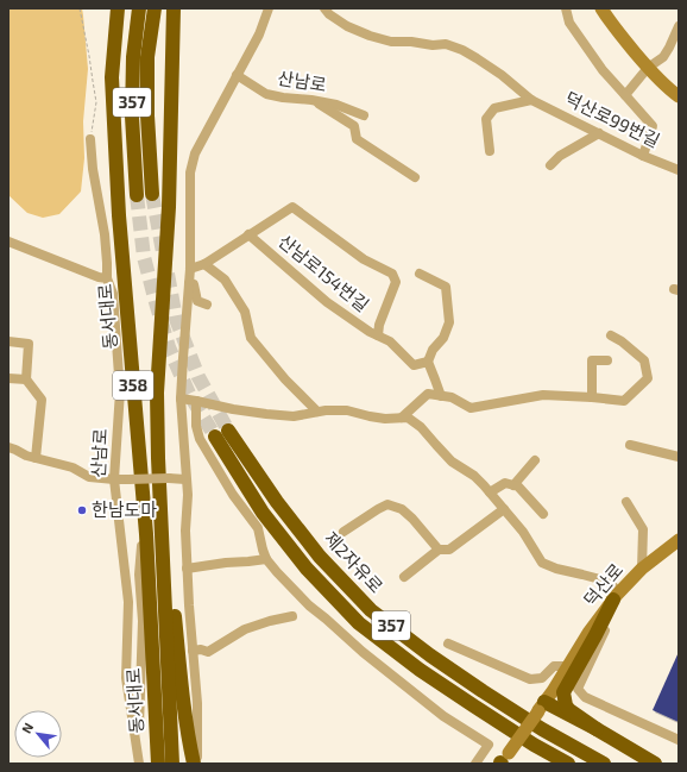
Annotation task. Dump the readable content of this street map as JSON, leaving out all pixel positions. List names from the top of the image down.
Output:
{
  "streets": {
    "highway": [
      "357",
      "동서대로",
      "358",
      "제2자유로"
    ],
    "street": [
      "산남로",
      "덕산로99번길",
      "산남로154번길",
      "덕산로"
    ]
  },
  "places": ["한남도마"],
  "north": "top left"
}
